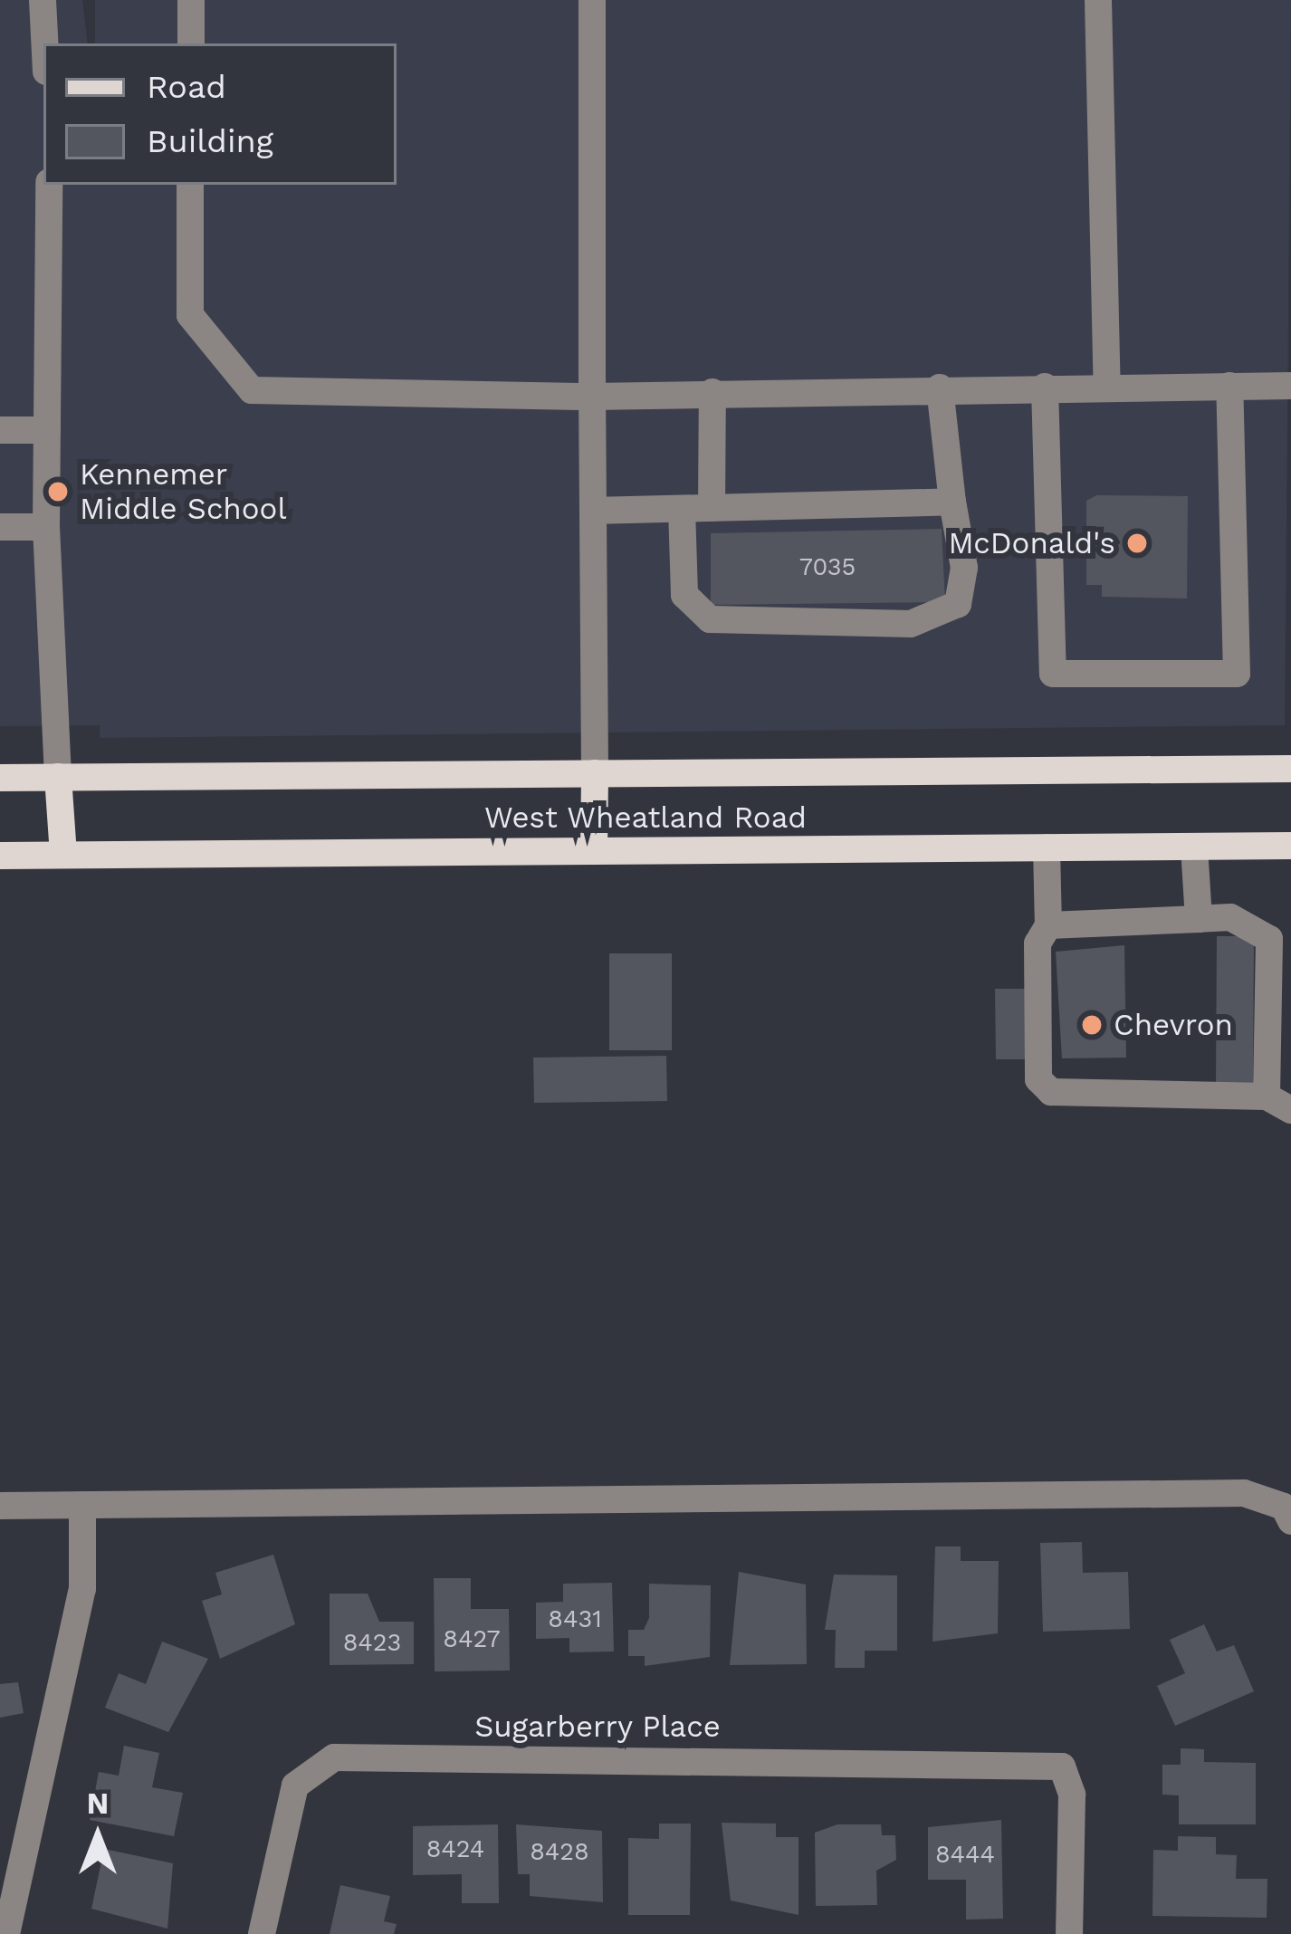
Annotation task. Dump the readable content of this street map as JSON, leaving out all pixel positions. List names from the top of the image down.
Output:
{
  "streets": {
    "main road": ["West Wheatland Road"],
    "street": ["Sugarberry Place"]
  },
  "places": ["Kennemer Middle School", "McDonald's", "Chevron"],
  "house_numbers": [
    "7035",
    "8431",
    "8427",
    "8423",
    "8424",
    "8428",
    "8444"
  ],
  "legend": ["Road", "Building"],
  "north": "top"
}
